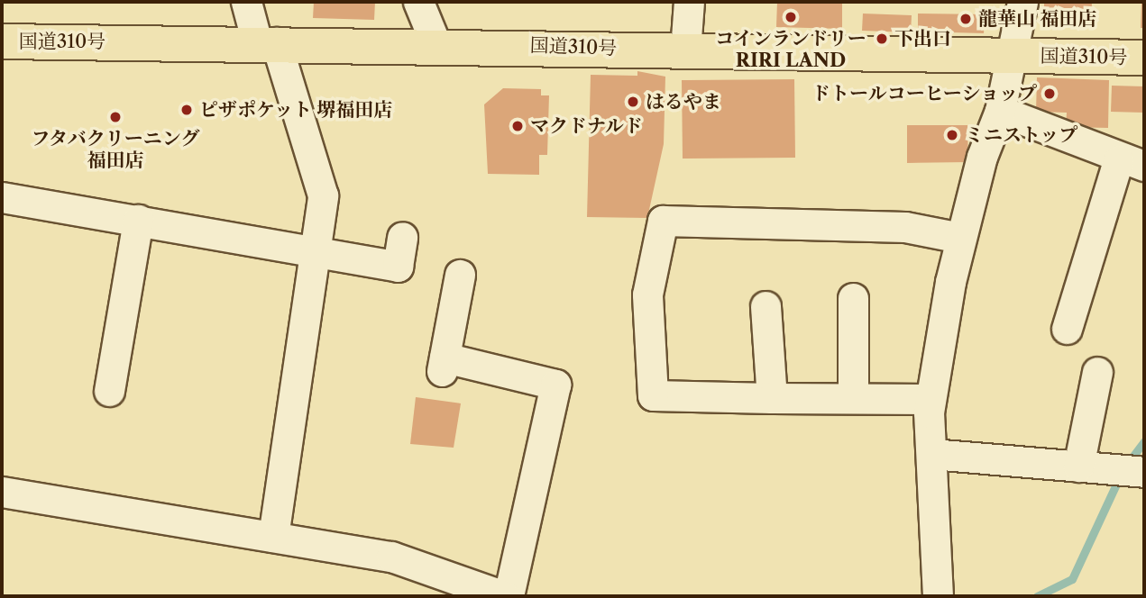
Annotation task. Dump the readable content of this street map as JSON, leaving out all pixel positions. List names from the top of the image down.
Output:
{
  "streets": {
    "highway": ["国道310号"]
  },
  "places": [
    "コインランドリー RIRI LAND",
    "龍華山 福田店",
    "下出口",
    "ドトールコーヒーショップ",
    "はるやま",
    "ピザポケット 堺福田店",
    "フタバクリーニング 福田店",
    "マクドナルド",
    "ミニストップ"
  ]
}
